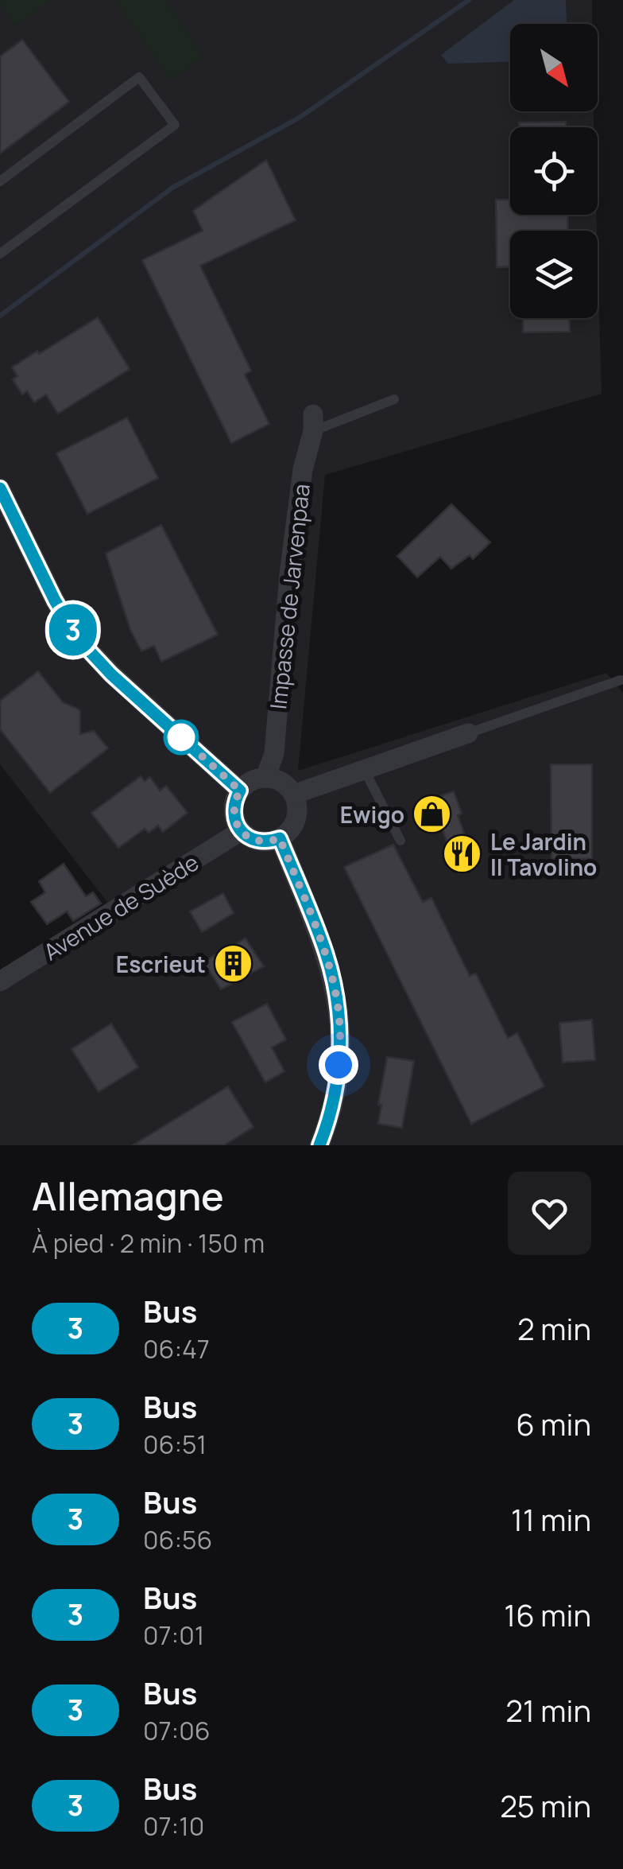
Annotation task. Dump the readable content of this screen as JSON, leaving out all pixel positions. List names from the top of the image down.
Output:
{
  "streets": {
    "street": ["Impasse de Jarvenpaa", "Avenue de Suède"]
  },
  "crossings": [
    ["Impasse de Jarvenpaa", "Avenue de Suède"]
  ],
  "places": {
    "shop": ["Ewigo"],
    "restaurant": ["Le Jardin Il Tavolino"],
    "building": ["Escrieut"]
  },
  "lines": ["bus line 3"],
  "north": "bottom right",
  "page": {
    "on_map": "3",
    "heading": ["Allemagne", "À pied · 2 min · 150 m"],
    "list": [
      {
        "mark": "3",
        "name": "Bus",
        "note": "06:47",
        "value": "2 min"
      },
      {
        "mark": "3",
        "name": "Bus",
        "note": "06:51",
        "value": "6 min"
      },
      {
        "mark": "3",
        "name": "Bus",
        "note": "06:56",
        "value": "11 min"
      },
      {
        "mark": "3",
        "name": "Bus",
        "note": "07:01",
        "value": "16 min"
      },
      {
        "mark": "3",
        "name": "Bus",
        "note": "07:06",
        "value": "21 min"
      },
      {
        "mark": "3",
        "name": "Bus",
        "note": "07:10",
        "value": "25 min"
      }
    ]
  }
}
